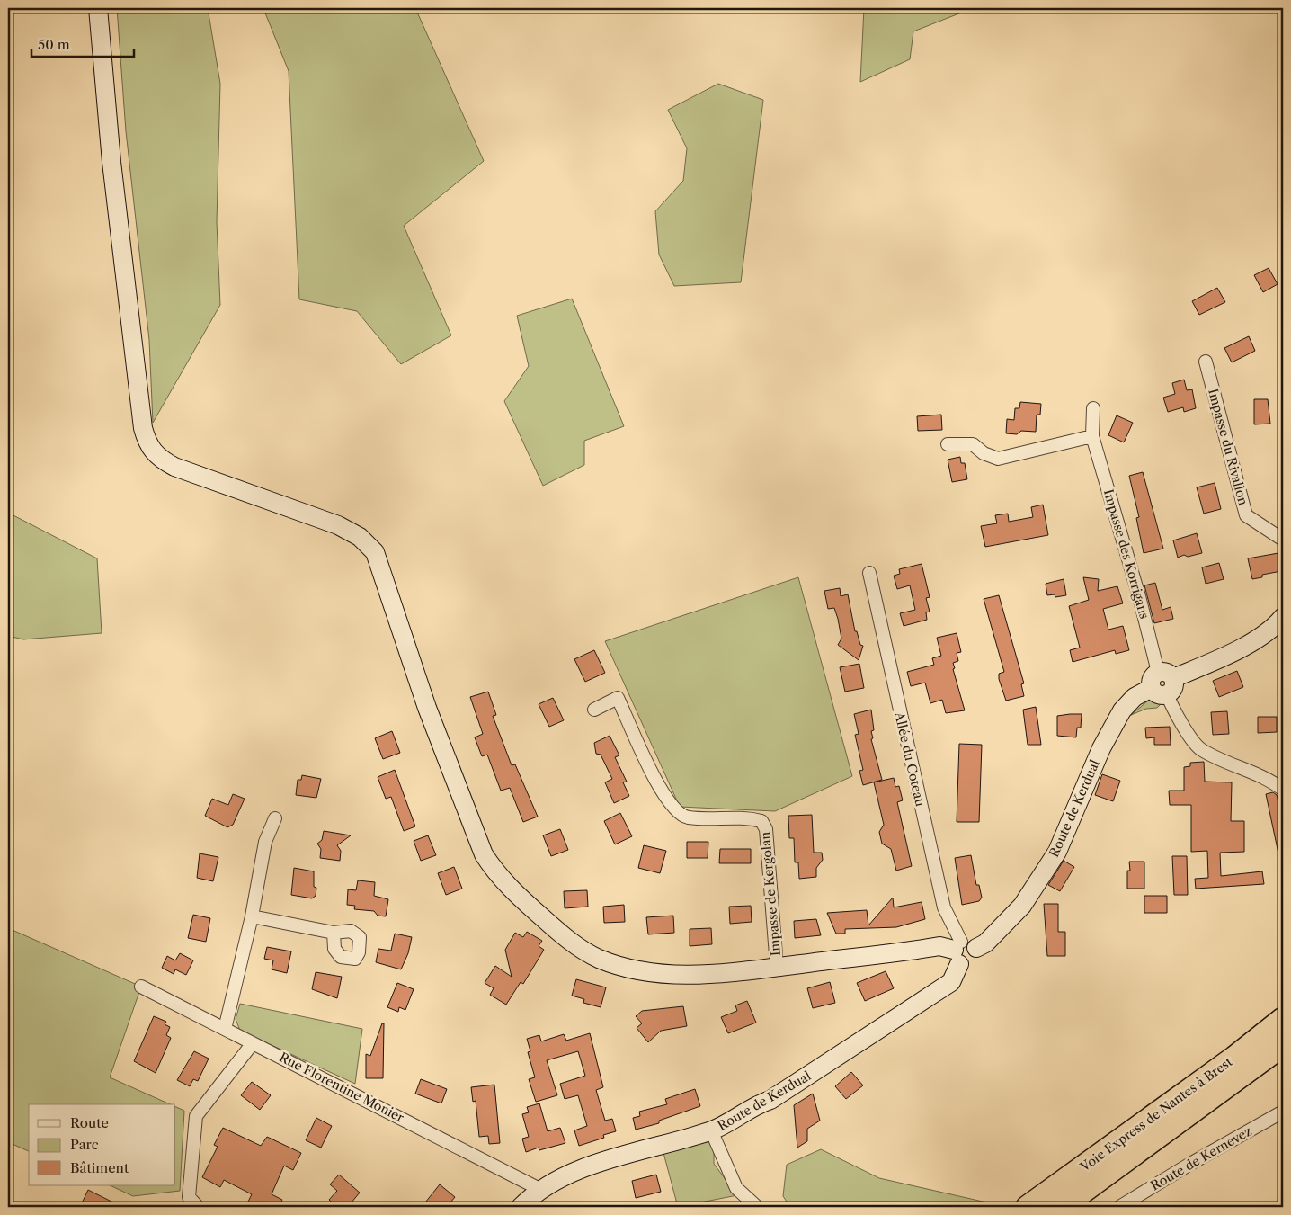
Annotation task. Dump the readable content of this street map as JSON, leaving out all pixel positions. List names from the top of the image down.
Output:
{
  "streets": {
    "highway": ["Voie Express de Nantes à Brest"],
    "street": [
      "Impasse du Rivallon",
      "Impasse des Korrigans",
      "Allée du Coteau",
      "Route de Kerdual",
      "Impasse de Kergolan",
      "Rue Florentine Monier",
      "Route de Kernevez"
    ]
  },
  "crossings": [
    ["Impasse des Korrigans", "Route de Kerdual"],
    ["Allée du Coteau", "Route de Kerdual"],
    ["Route de Kerdual", "Rue Florentine Monier"]
  ],
  "legend": ["Route", "Parc", "Bâtiment"],
  "scale_bar": "50 m"
}
